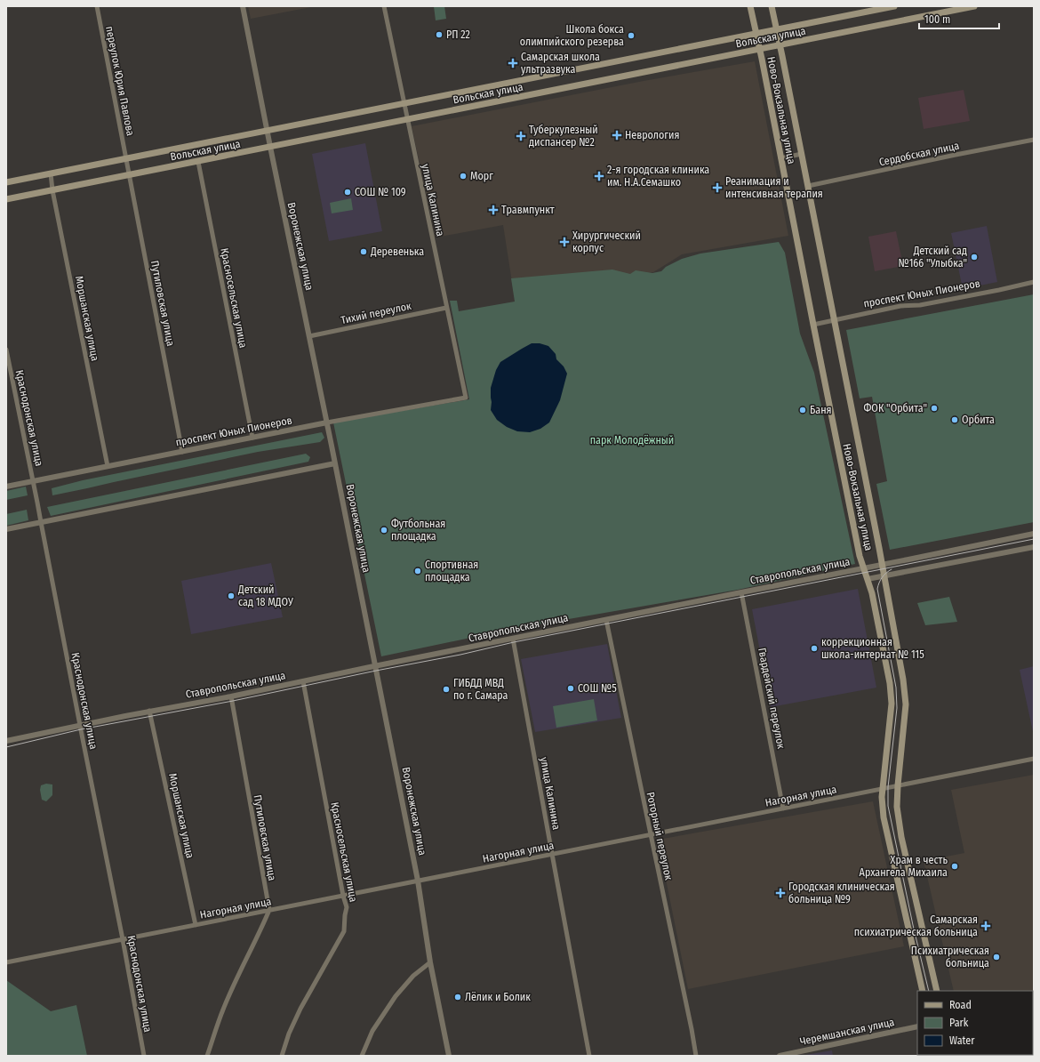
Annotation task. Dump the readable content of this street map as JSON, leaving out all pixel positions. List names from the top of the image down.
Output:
{
  "streets": {
    "main road": ["Вольская улица", "Ново-Вокзальная улица"],
    "street": [
      "переулок Юрия Павлова",
      "Сердобская улица",
      "улица Калинина",
      "Воронежская улица",
      "проспект Юных Пионеров",
      "Красносельская улица",
      "Путиловская улица",
      "Тихий переулок",
      "Моршанская улица",
      "Краснодонская улица",
      "Ставропольская улица",
      "Гвардейский переулок",
      "Нагорная улица",
      "Роторный переулок",
      "Черемшанская улица"
    ]
  },
  "crossings": [
    ["Вольская улица", "переулок Юрия Павлова"],
    ["Вольская улица", "Ново-Вокзальная улица"],
    ["Вольская улица", "улица Калинина"],
    ["Вольская улица", "Воронежская улица"],
    ["Вольская улица", "Красносельская улица"],
    ["Вольская улица", "Путиловская улица"],
    ["Вольская улица", "Моршанская улица"],
    ["переулок Юрия Павлова", "Путиловская улица"],
    ["Ново-Вокзальная улица", "Сердобская улица"],
    ["Ново-Вокзальная улица", "проспект Юных Пионеров"],
    ["Ново-Вокзальная улица", "Ставропольская улица"],
    ["Ново-Вокзальная улица", "Нагорная улица"],
    ["улица Калинина", "проспект Юных Пионеров"],
    ["улица Калинина", "Тихий переулок"],
    ["улица Калинина", "Ставропольская улица"],
    ["улица Калинина", "Нагорная улица"],
    ["Воронежская улица", "проспект Юных Пионеров"],
    ["Воронежская улица", "Тихий переулок"],
    ["Воронежская улица", "Ставропольская улица"],
    ["Воронежская улица", "Нагорная улица"],
    ["проспект Юных Пионеров", "Красносельская улица"],
    ["проспект Юных Пионеров", "Путиловская улица"],
    ["проспект Юных Пионеров", "Моршанская улица"],
    ["проспект Юных Пионеров", "Краснодонская улица"],
    ["Красносельская улица", "Ставропольская улица"],
    ["Красносельская улица", "Нагорная улица"],
    ["Путиловская улица", "Ставропольская улица"],
    ["Путиловская улица", "Нагорная улица"],
    ["Моршанская улица", "Ставропольская улица"],
    ["Моршанская улица", "Нагорная улица"],
    ["Краснодонская улица", "Ставропольская улица"],
    ["Краснодонская улица", "Нагорная улица"],
    ["Ставропольская улица", "Гвардейский переулок"],
    ["Ставропольская улица", "Роторный переулок"],
    ["Гвардейский переулок", "Нагорная улица"],
    ["Нагорная улица", "Роторный переулок"]
  ],
  "parks": ["парк Молодёжный"],
  "places": {
    "other": [
      "РП 22",
      "Школа бокса олимпийского резерва",
      "Морг",
      "СОШ № 109",
      "Деревенька",
      "Детский сад №166 \"Улыбка\"",
      "ФОК \"Орбита\"",
      "Баня",
      "Орбита",
      "Футбольная площадка",
      "Спортивная площадка",
      "Детский сад 18 МДОУ",
      "коррекционная школа-интернат № 115",
      "СОШ №5",
      "ГИБДД МВД по г. Самара",
      "Храм в честь Архангела Михаила",
      "Психиатрическая больница",
      "Лёлик и Болик"
    ],
    "health": [
      "Самарская школа ультразвука",
      "Неврология",
      "Туберкулезный диспансер №2",
      "2-я городская клиника им. Н.А.Семашко",
      "Реанимация и интенсивная терапия",
      "Травмпункт",
      "Хирургический корпус",
      "Городская клиническая больница №9",
      "Самарская психиатрическая больница"
    ]
  },
  "legend": ["Road", "Park", "Water"],
  "scale_bar": "100 m"
}
